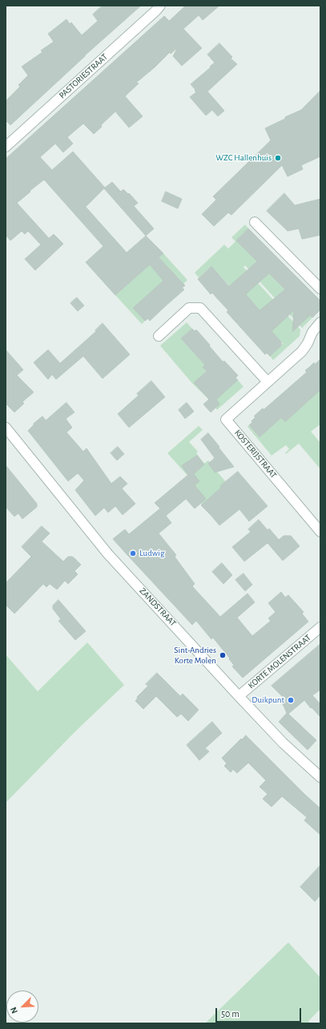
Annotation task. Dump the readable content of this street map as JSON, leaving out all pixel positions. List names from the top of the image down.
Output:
{
  "streets": {
    "street": [
      "PASTORIESTRAAT",
      "KOSTERIJSTRAAT",
      "ZANDSTRAAT",
      "KORTE MOLENSTRAAT"
    ]
  },
  "crossings": [
    ["ZANDSTRAAT", "KORTE MOLENSTRAAT"]
  ],
  "places": [
    "WZC Hallenhuis",
    "Ludwig",
    "Sint-Andries Korte Molen",
    "Duikpunt"
  ],
  "scale_bar": "50 m",
  "north": "bottom left"
}
